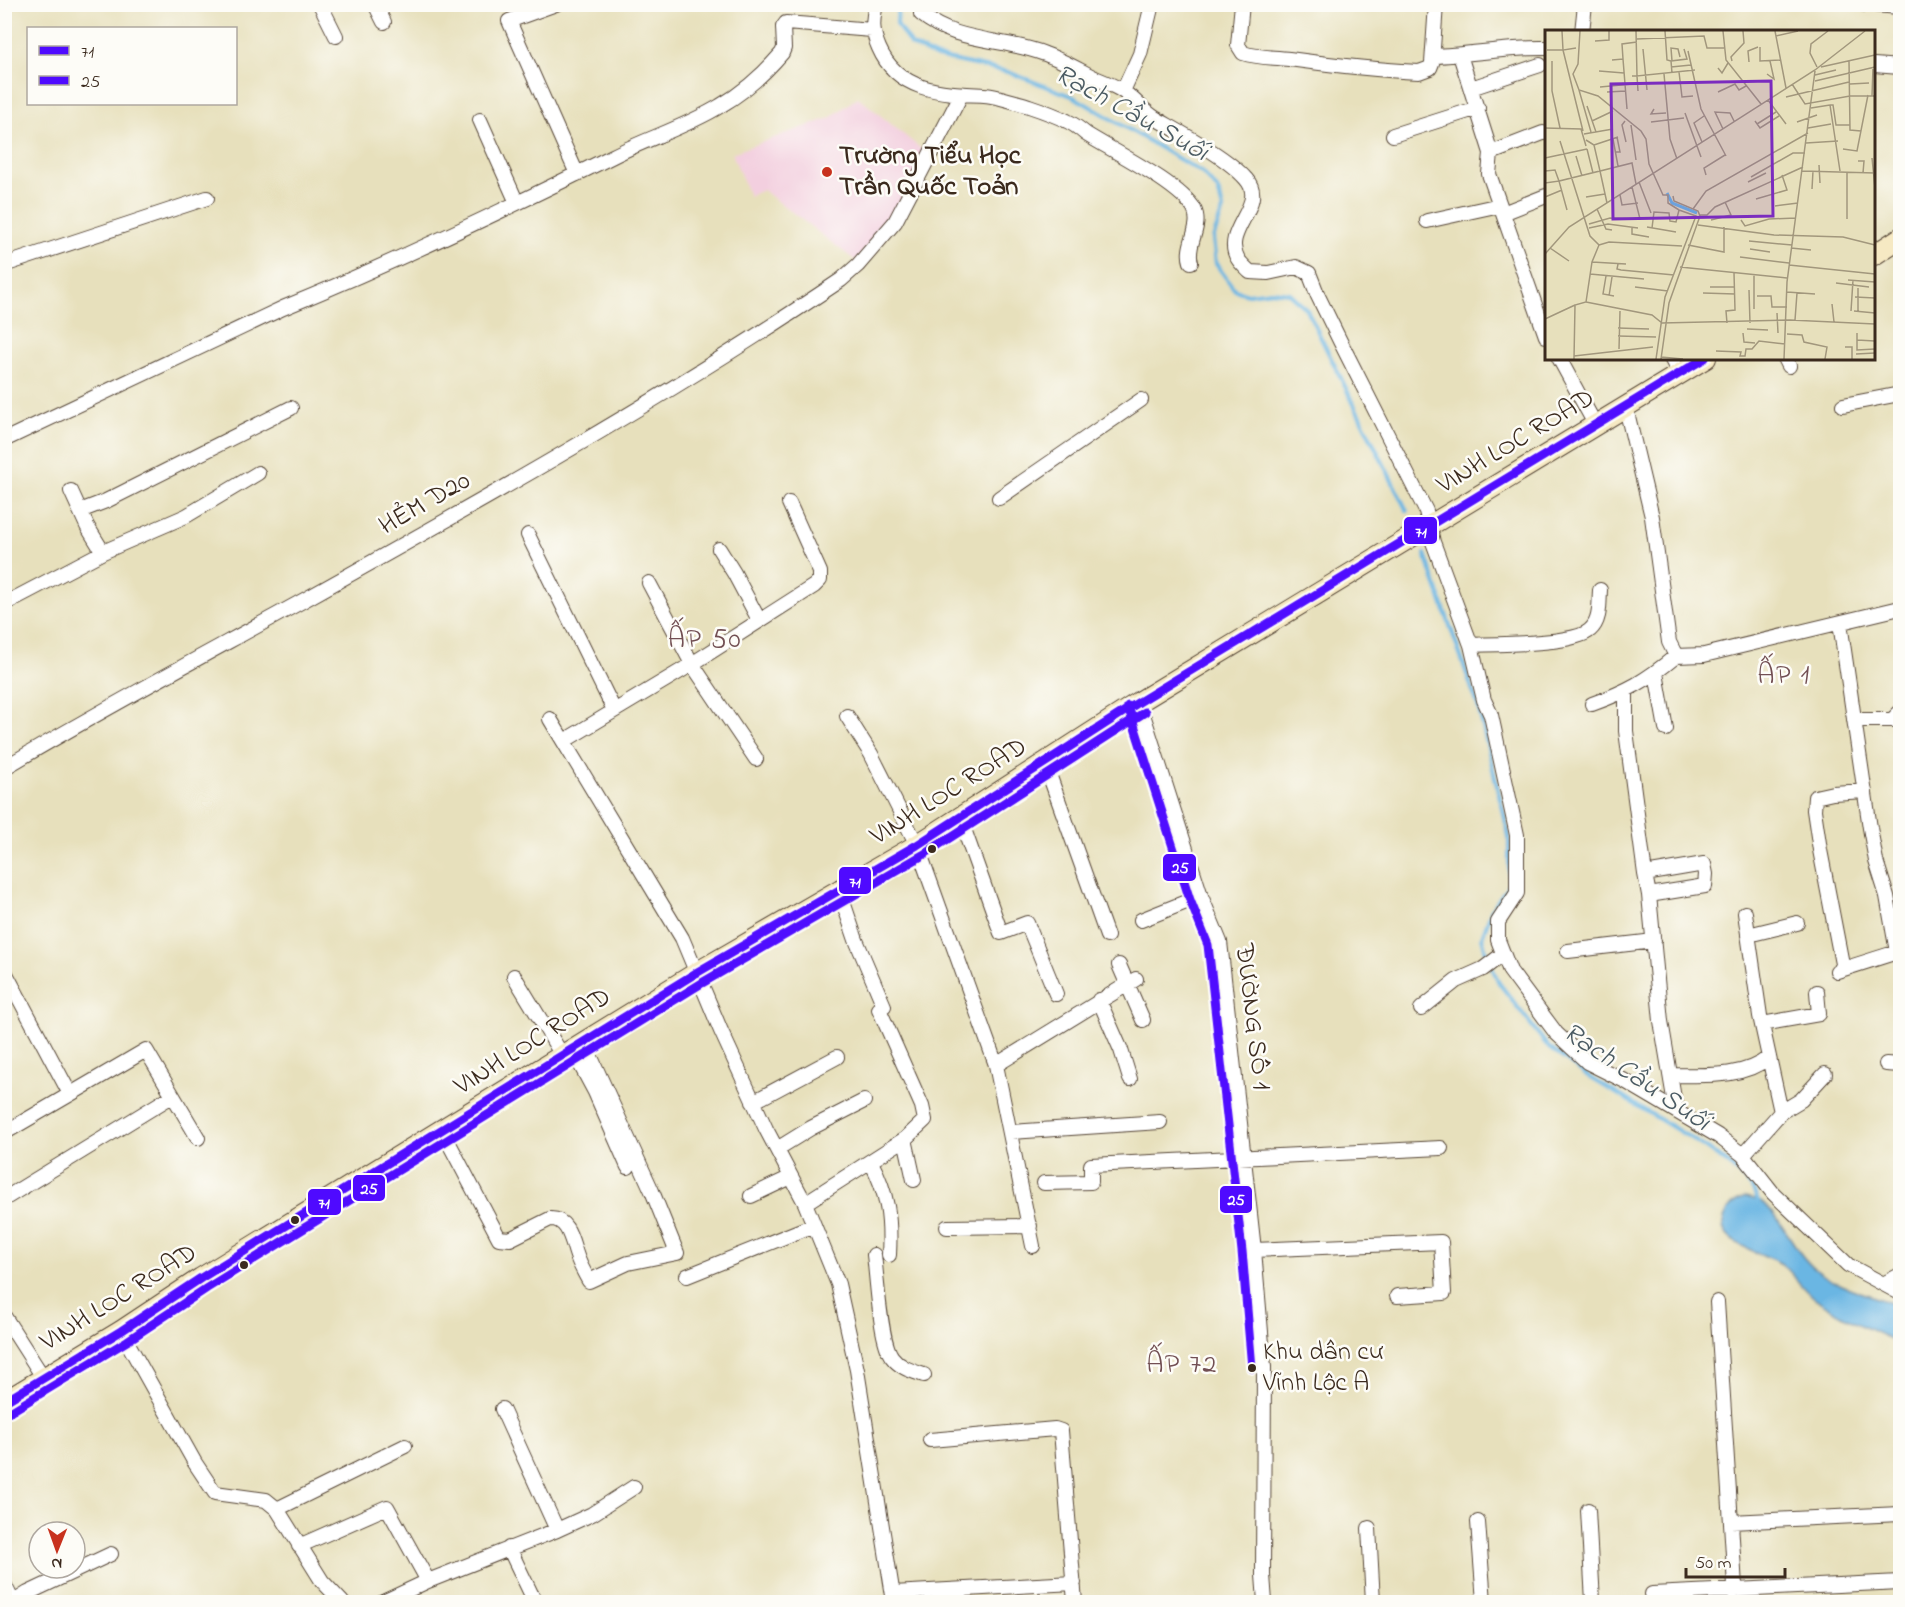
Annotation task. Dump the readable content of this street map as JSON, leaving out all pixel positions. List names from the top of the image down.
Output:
{
  "streets": {
    "main road": ["VINH LOC ROAD"],
    "street": ["HẺM D20", "ĐƯỜNG SỐ 1"]
  },
  "crossings": [
    ["VINH LOC ROAD", "ĐƯỜNG SỐ 1"]
  ],
  "districts": ["ẤP 50", "ẤP 1", "ẤP 72"],
  "water": ["Rạch Cầu Suối"],
  "places": ["Trường Tiểu Học Trần Quốc Toản", "Khu dân cư Vĩnh Lộc A"],
  "lines": ["transit line 71", "transit line 25"],
  "legend": ["71", "25"],
  "scale_bar": "50 m",
  "north": "bottom"
}
